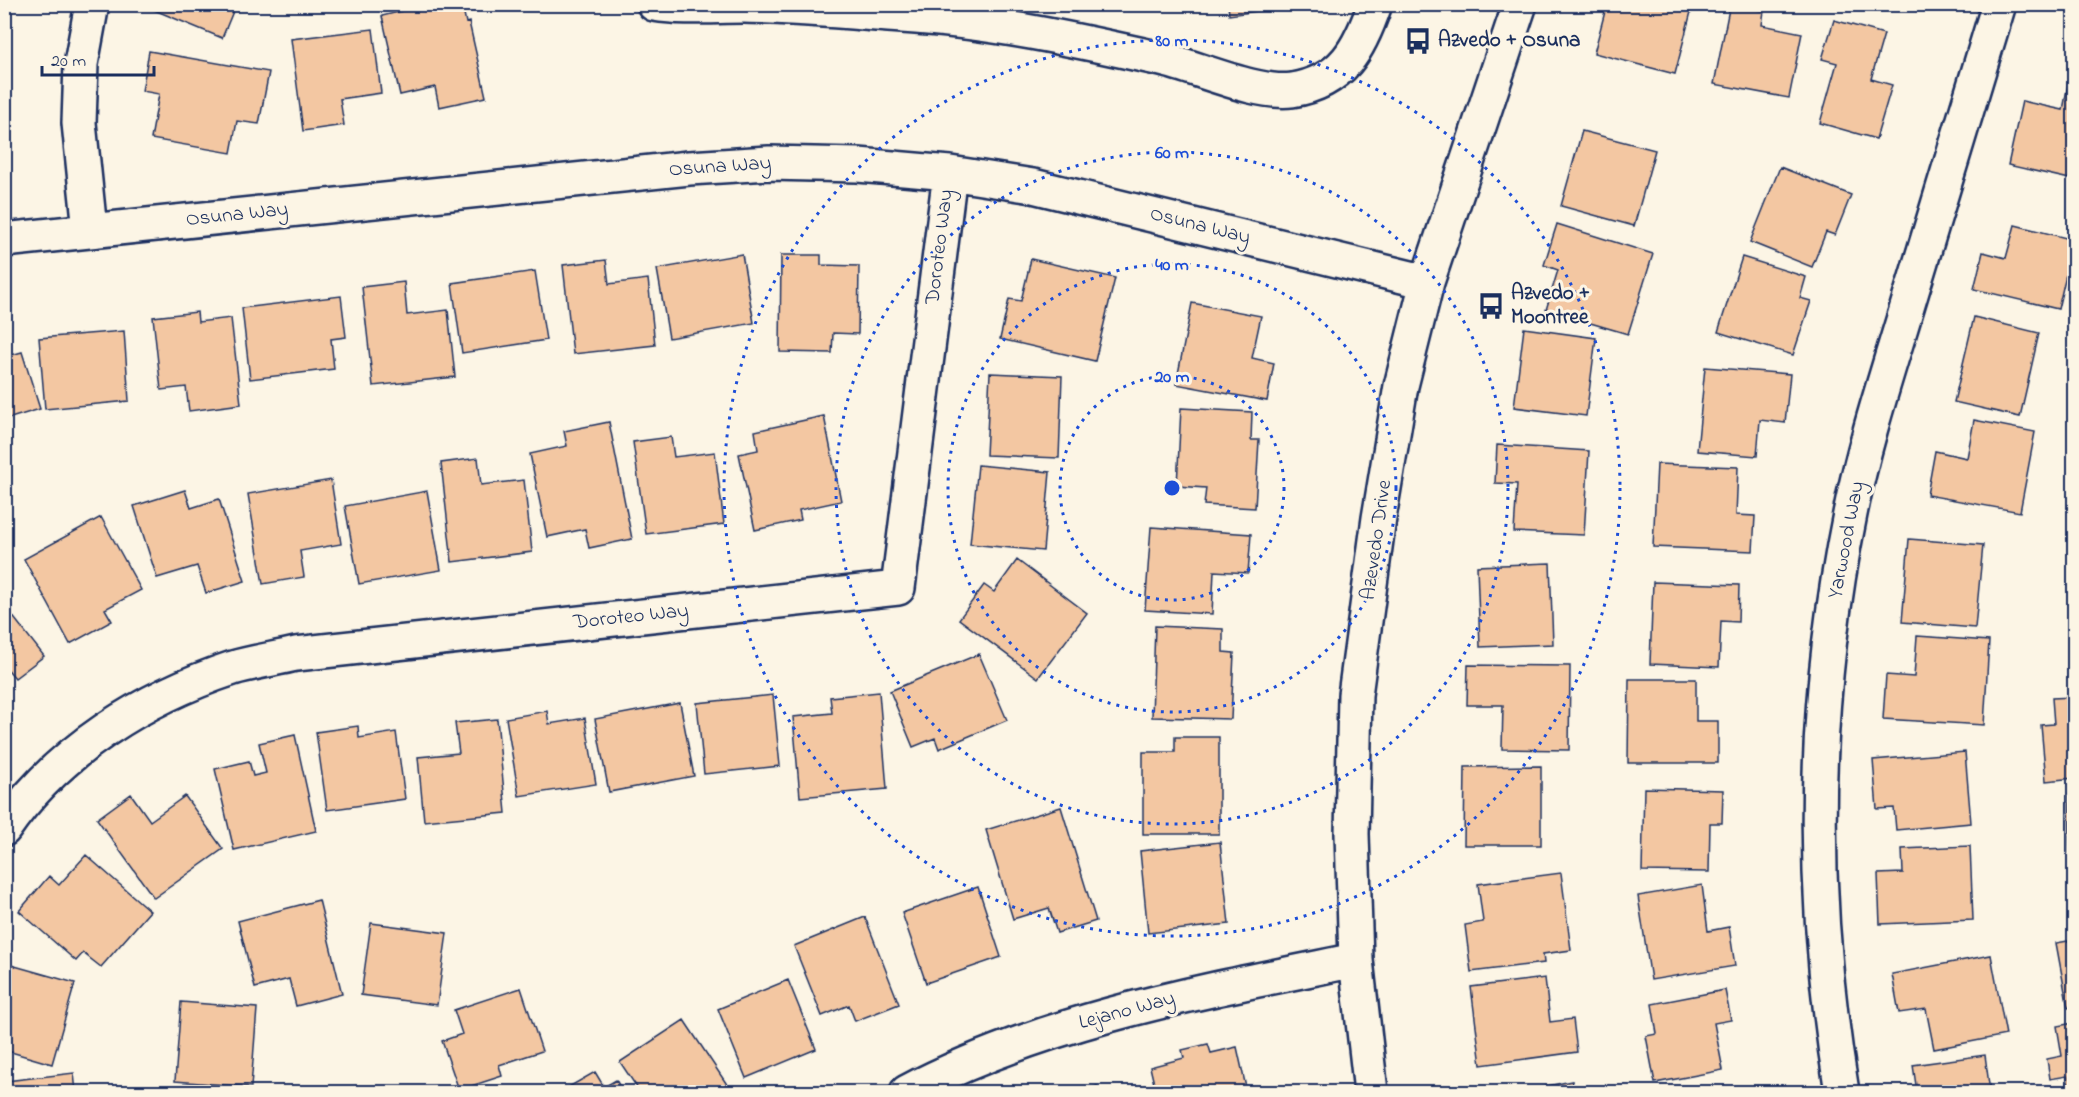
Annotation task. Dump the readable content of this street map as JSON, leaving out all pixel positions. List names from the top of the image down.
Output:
{
  "streets": {
    "street": [
      "Osuna Way",
      "Doroteo Way",
      "Azevedo Drive",
      "Yarwood Way",
      "Lejano Way"
    ]
  },
  "crossings": [
    ["Osuna Way", "Doroteo Way"],
    ["Osuna Way", "Azevedo Drive"],
    ["Azevedo Drive", "Lejano Way"]
  ],
  "places": {
    "bus stop": ["Azvedo + Osuna", "Azvedo + Moontree"]
  },
  "scale_bar": "20 m",
  "rings": [
    "80 m",
    "60 m",
    "40 m",
    "20 m"
  ]
}
